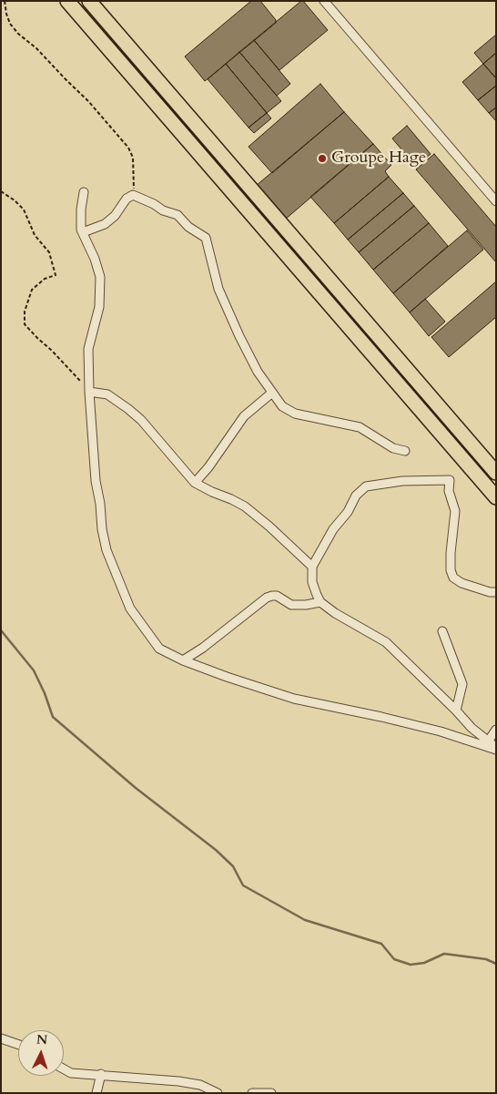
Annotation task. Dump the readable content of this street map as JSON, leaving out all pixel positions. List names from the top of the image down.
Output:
{
  "places": ["Groupe Hage"],
  "north": "top"
}
